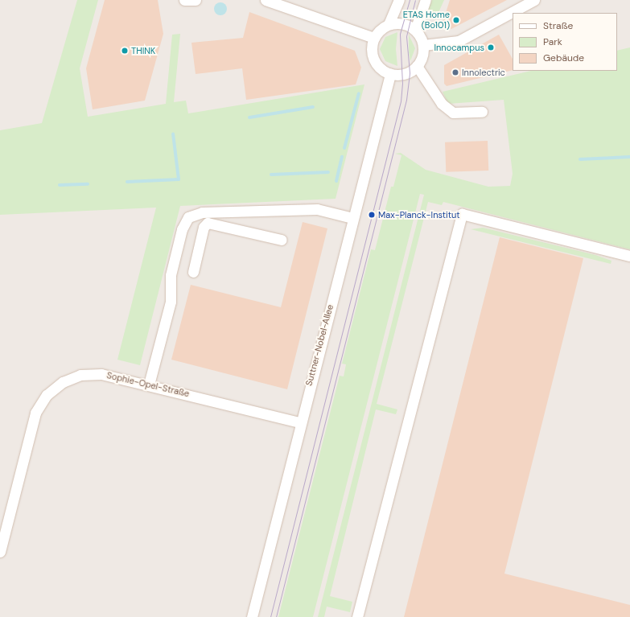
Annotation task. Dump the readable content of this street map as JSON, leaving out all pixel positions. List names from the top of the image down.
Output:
{
  "streets": {
    "street": ["Suttner-Nobel-Allee", "Sophie-Opel-Straße"]
  },
  "crossings": [
    ["Suttner-Nobel-Allee", "Sophie-Opel-Straße"]
  ],
  "places": [
    "ETAS Home (Bo101)",
    "Innocampus",
    "THINK",
    "Innolectric",
    "Max-Planck-Institut"
  ],
  "legend": ["Straße", "Park", "Gebäude"]
}
